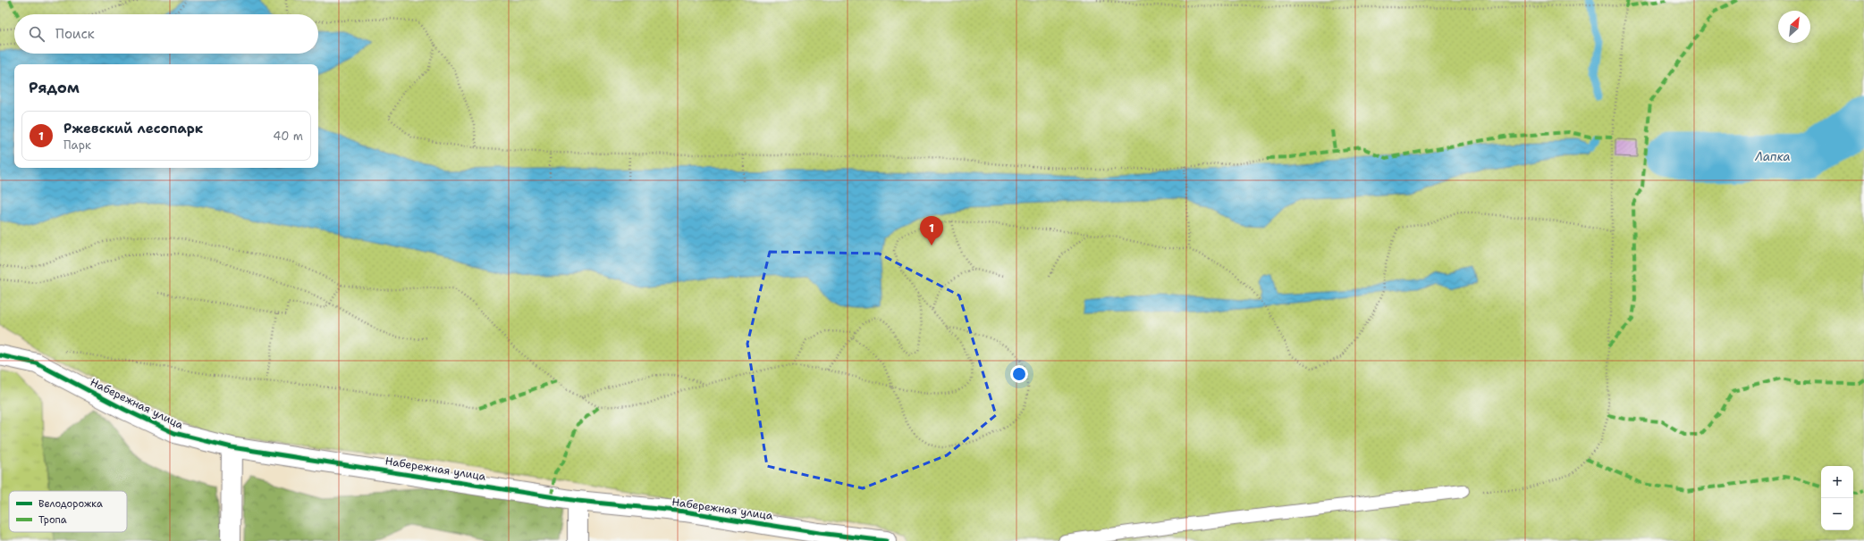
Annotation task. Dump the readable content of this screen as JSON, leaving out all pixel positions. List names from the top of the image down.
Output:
{
  "streets": {
    "street": ["Набережная улица"]
  },
  "water": ["Лапка"],
  "legend": ["Велодорожка", "Тропа"],
  "north": "top right",
  "page": {
    "search": "Поиск",
    "heading": "Рядом",
    "list": [
      {
        "mark": "1",
        "name": "Ржевский лесопарк",
        "note": "Парк",
        "value": "40 m"
      }
    ],
    "pins": "1",
    "map_buttons": ["+", "−"]
  }
}
